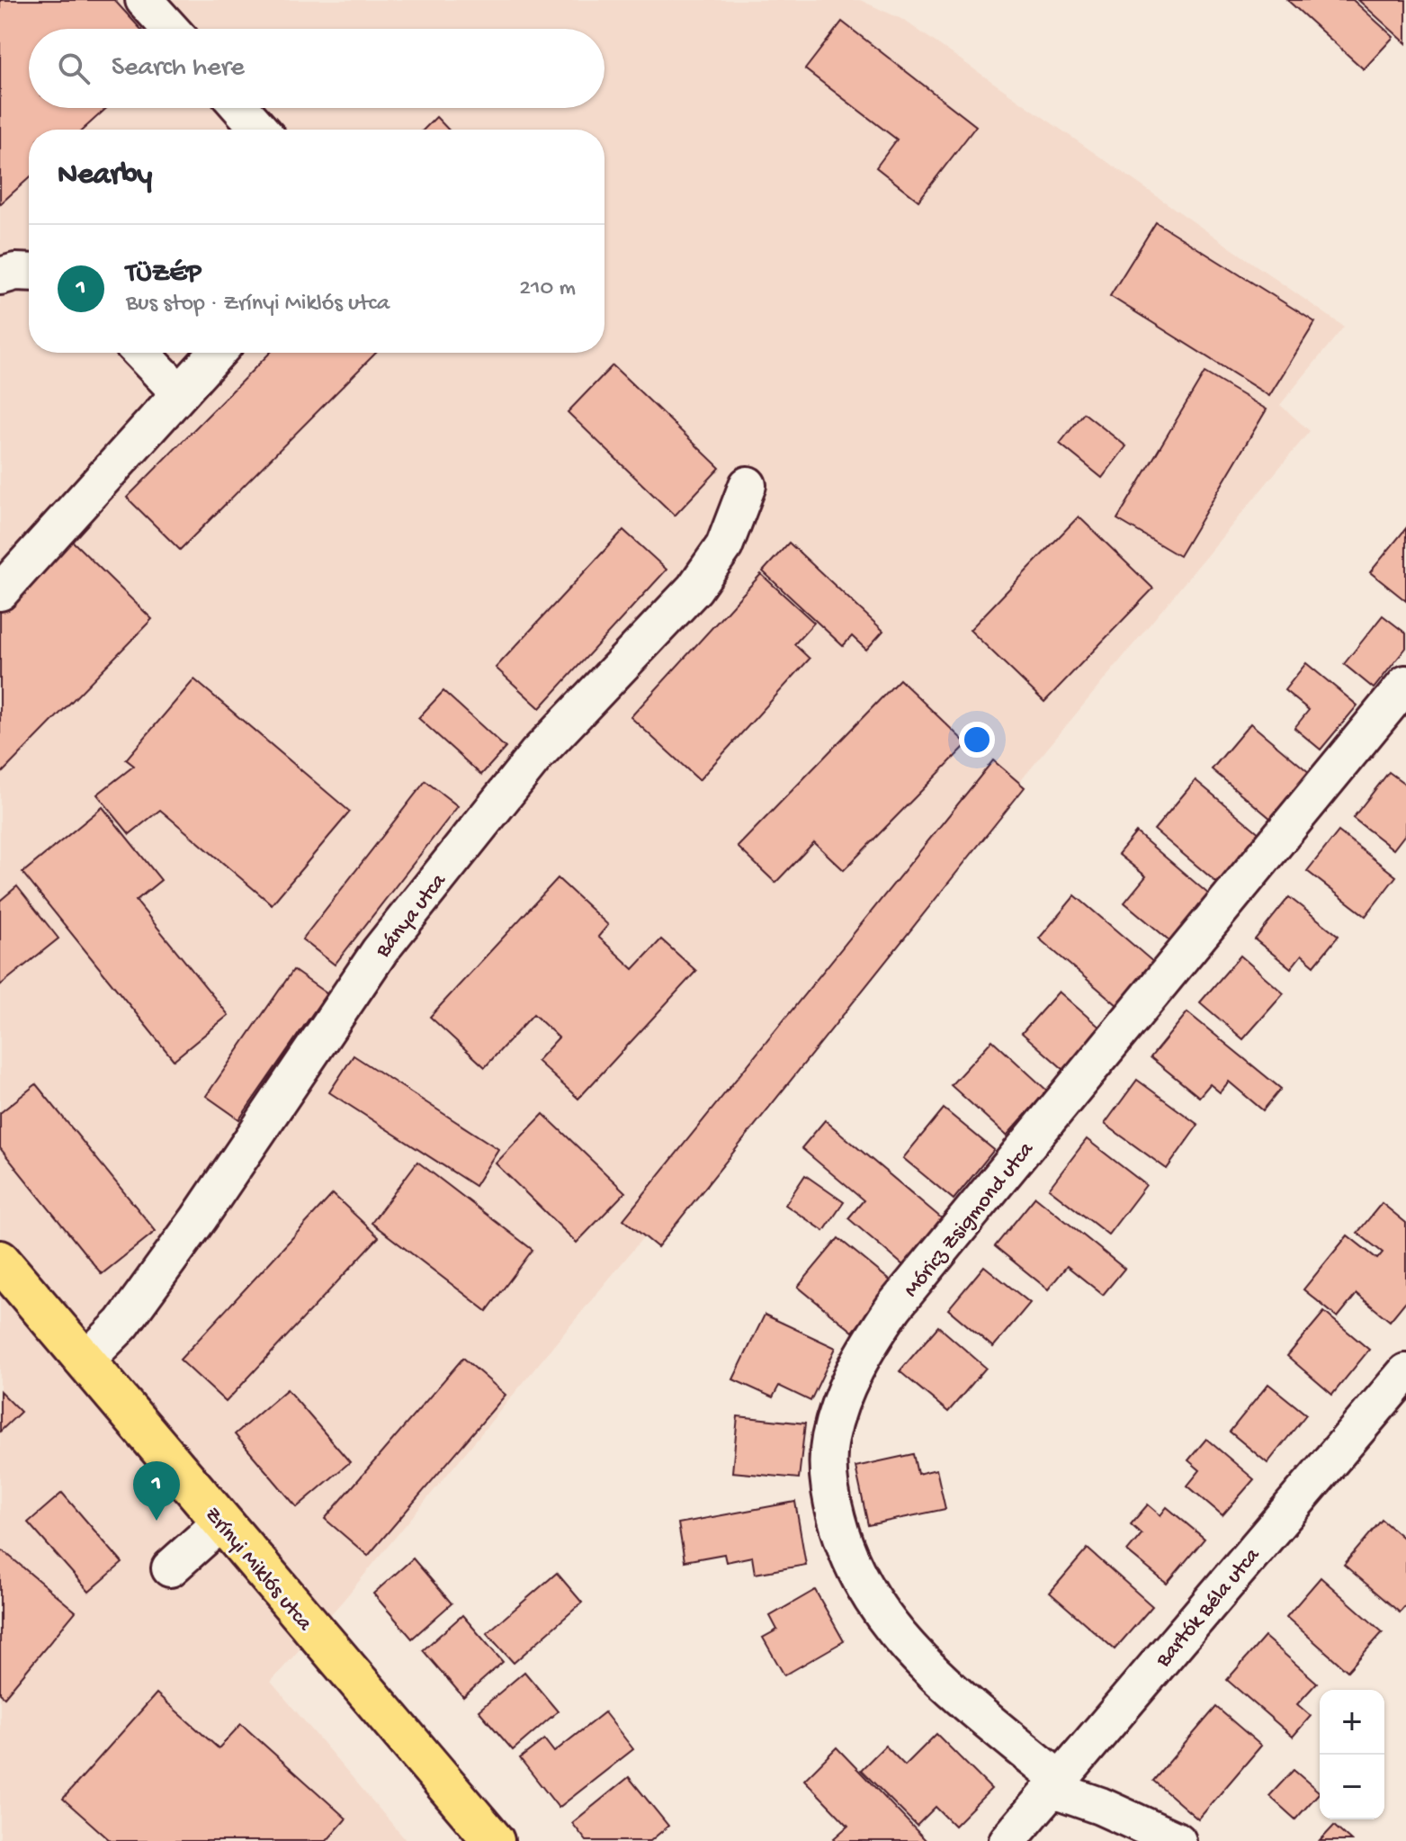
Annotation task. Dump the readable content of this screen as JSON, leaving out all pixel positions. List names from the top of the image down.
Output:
{
  "streets": {
    "main road": ["Zrínyi Miklós utca"],
    "street": ["Bánya utca", "Móricz Zsigmond utca", "Bartók Béla utca"]
  },
  "crossings": [
    ["Bánya utca", "Zrínyi Miklós utca"],
    ["Móricz Zsigmond utca", "Bartók Béla utca"]
  ],
  "page": {
    "search": "Search here",
    "heading": "Nearby",
    "list": [
      {
        "mark": "1",
        "name": "TÜZÉP",
        "note": "Bus stop · Zrínyi Miklós utca",
        "value": "210 m"
      }
    ],
    "pins": "1",
    "map_buttons": ["+", "−"]
  }
}
